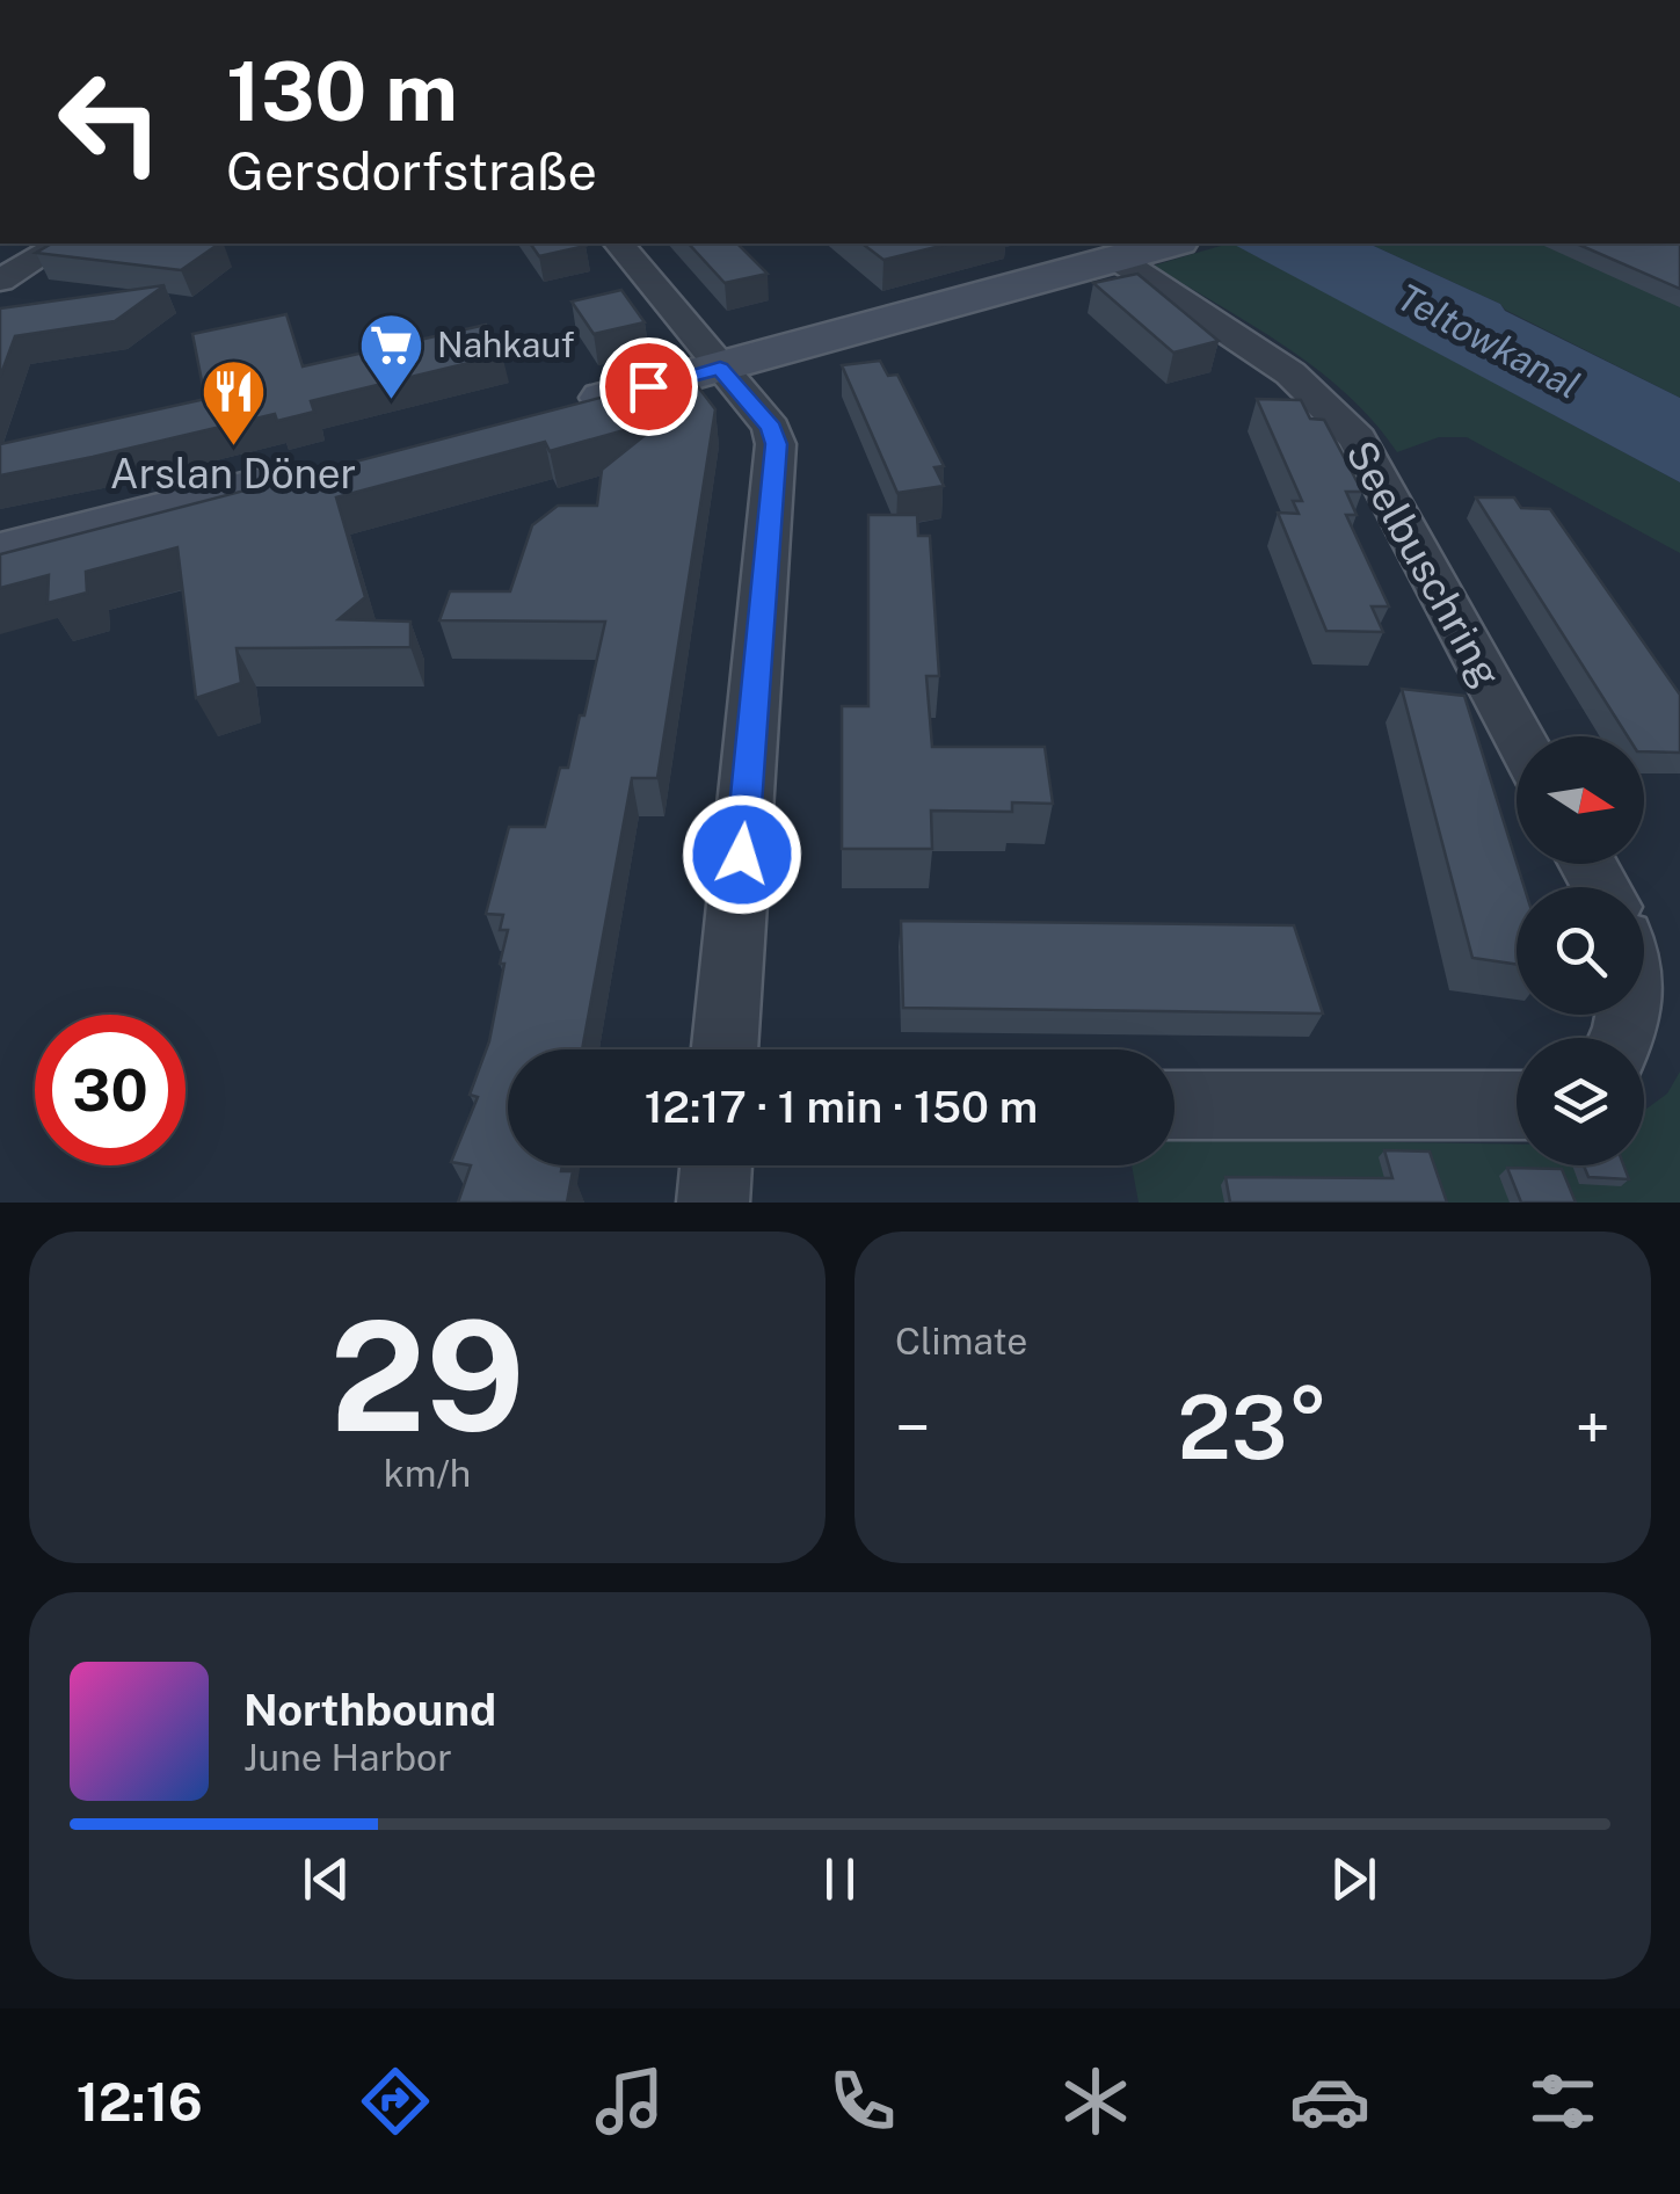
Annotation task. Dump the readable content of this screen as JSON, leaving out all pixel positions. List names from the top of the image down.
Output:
{
  "streets": {
    "street": ["Seelbuschring"]
  },
  "water": ["Teltowkanal"],
  "places": {
    "supermarket": ["Nahkauf"],
    "restaurant": ["Arslan Döner"]
  },
  "north": "right",
  "page": {
    "turn": ["130 m", "Gersdorfstraße"],
    "limit": "30",
    "trip": "12:17 · 1 min · 150 m",
    "tile": [
      ["29", "km/h"],
      "Climate"
    ],
    "heat": ["−", "23°", "+"],
    "song": ["Northbound", "June Harbor"],
    "tabs": "12:16"
  }
}
